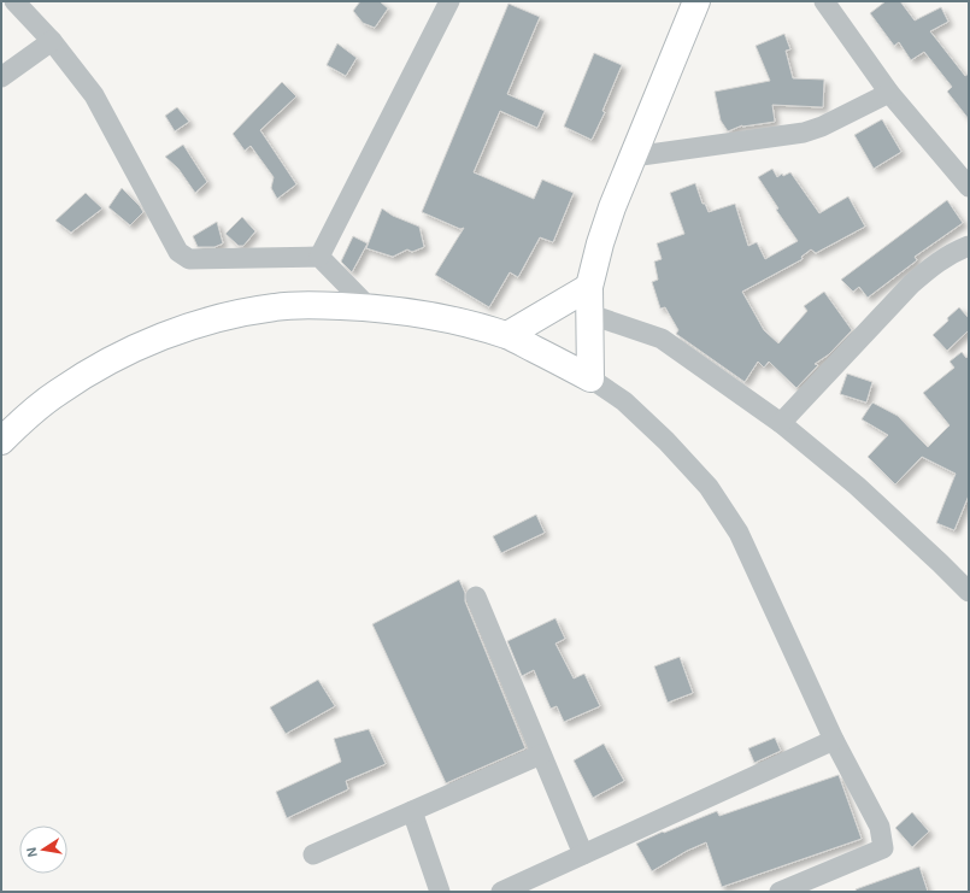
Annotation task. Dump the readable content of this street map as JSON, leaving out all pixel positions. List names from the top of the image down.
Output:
{
  "north": "left"
}
